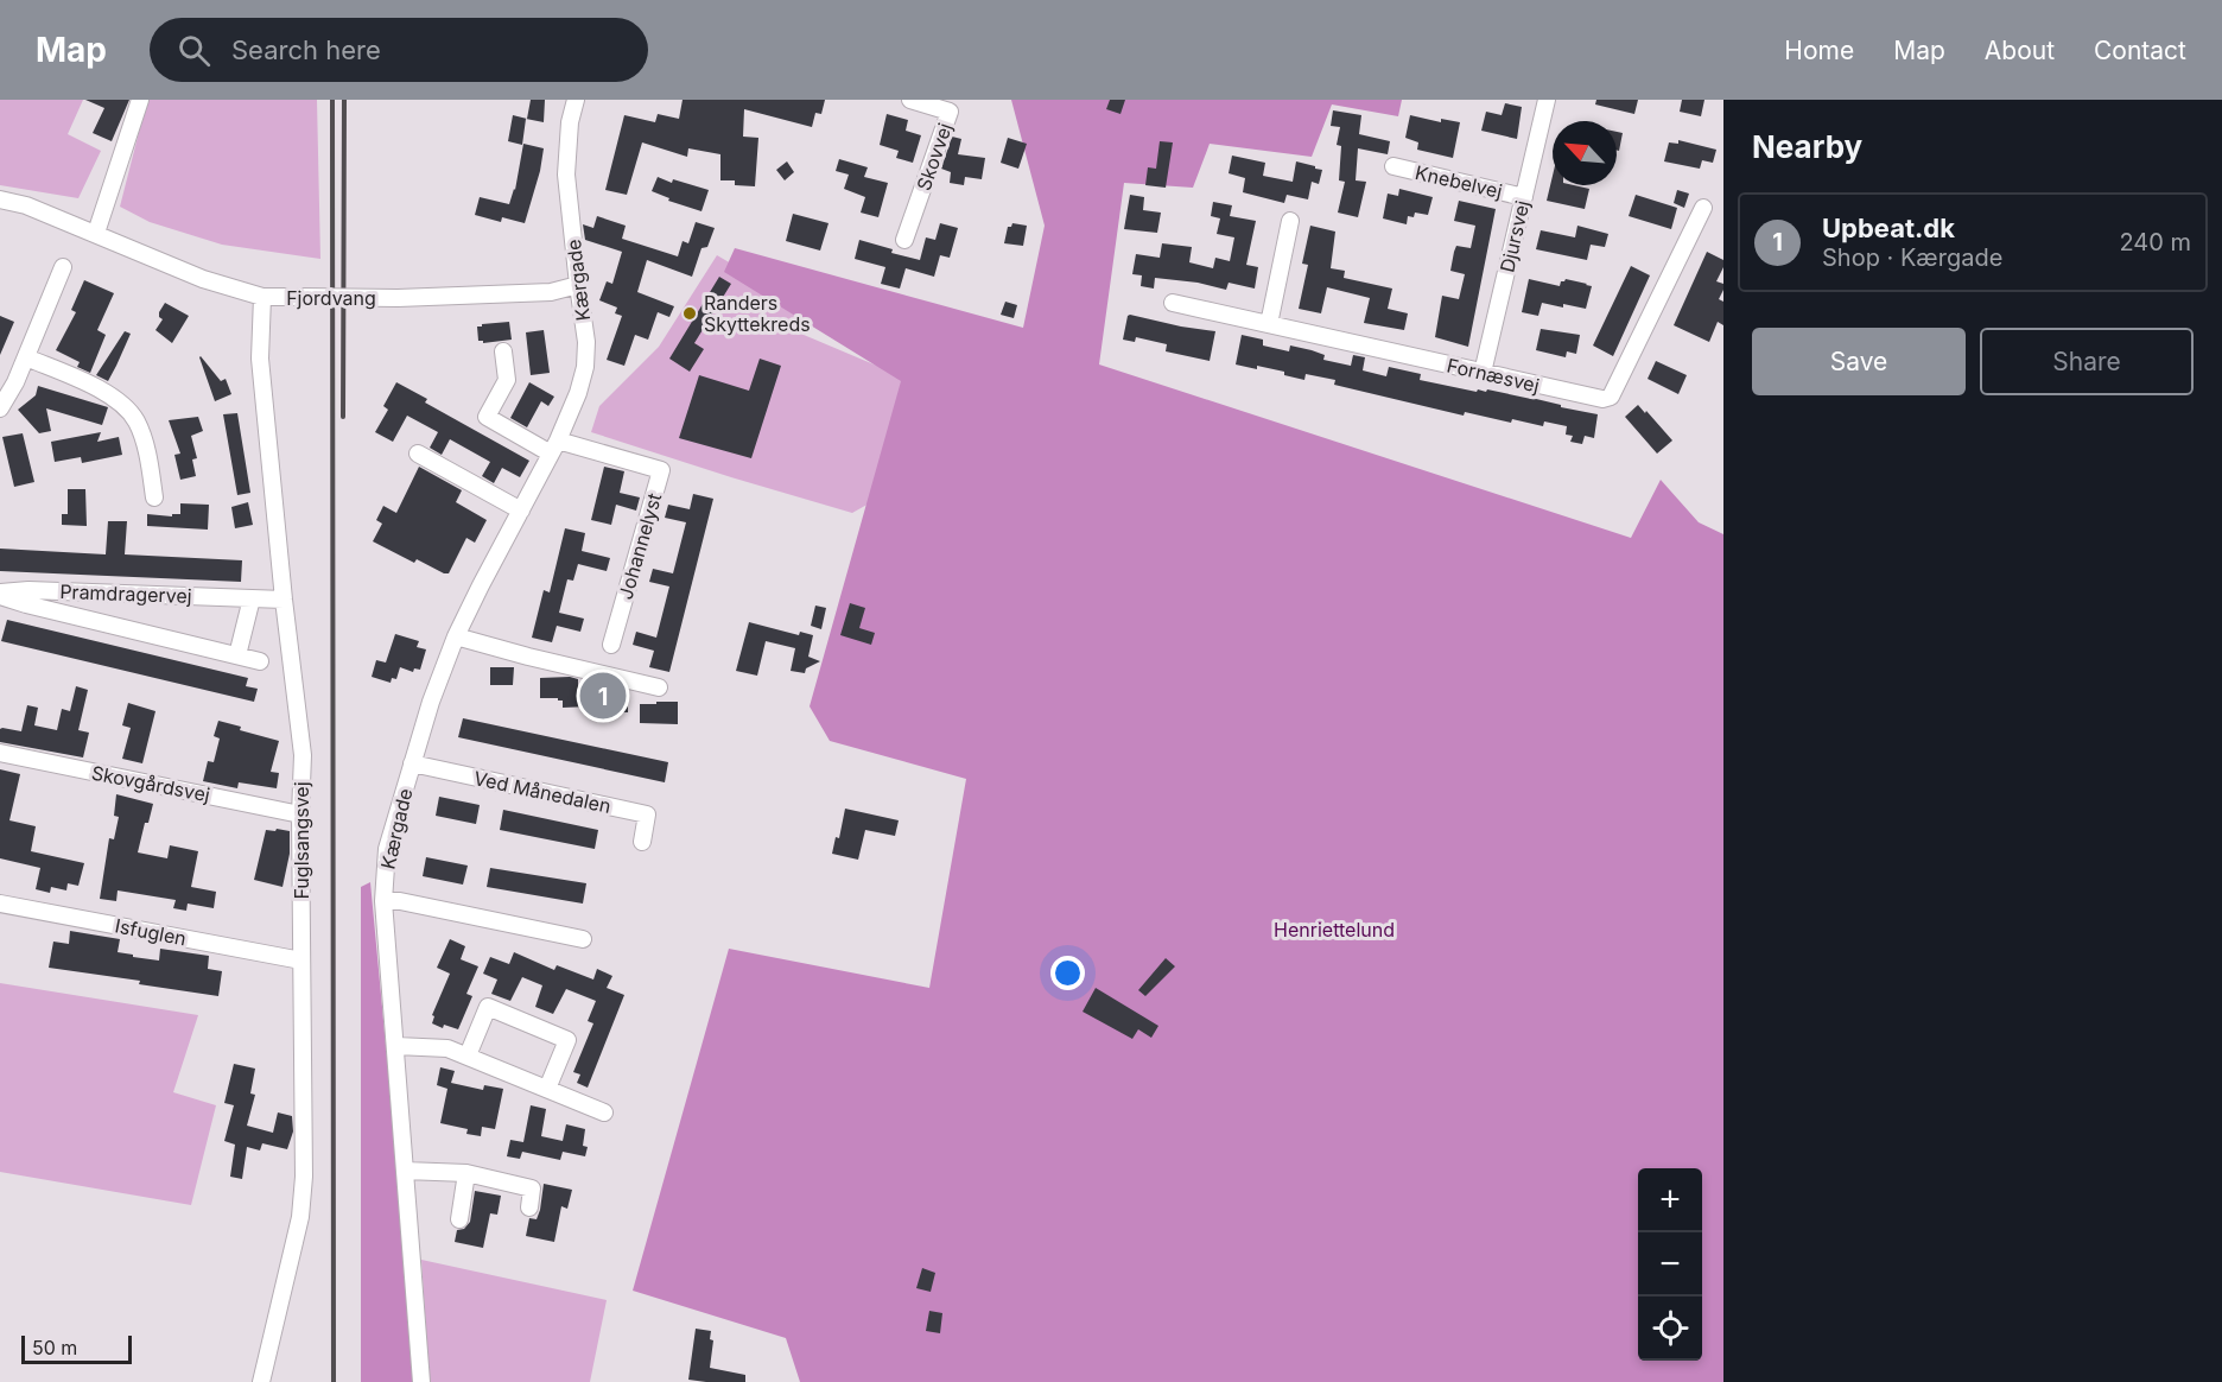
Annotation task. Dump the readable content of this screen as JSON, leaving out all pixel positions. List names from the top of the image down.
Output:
{
  "streets": {
    "street": [
      "Skovvej",
      "Knebelvej",
      "Djursvej",
      "Kærgade",
      "Fjordvang",
      "Fornæsvej",
      "Johannelyst",
      "Pramdragervej",
      "Skovgårdsvej",
      "Ved Månedalen",
      "Fuglsangsvej",
      "Isfuglen"
    ]
  },
  "crossings": [
    ["Knebelvej", "Djursvej"],
    ["Djursvej", "Fornæsvej"],
    ["Kærgade", "Fjordvang"],
    ["Kærgade", "Johannelyst"],
    ["Kærgade", "Ved Månedalen"],
    ["Fjordvang", "Fuglsangsvej"],
    ["Pramdragervej", "Fuglsangsvej"],
    ["Skovgårdsvej", "Fuglsangsvej"],
    ["Fuglsangsvej", "Isfuglen"]
  ],
  "parks": ["Henriettelund"],
  "places": ["Randers Skyttekreds"],
  "scale_bar": "50 m",
  "north": "top left",
  "page": {
    "header": "Map",
    "search": "Search here",
    "nav": [
      "Home",
      "Map",
      "About",
      "Contact"
    ],
    "heading": "Nearby",
    "list": [
      {
        "mark": "1",
        "name": "Upbeat.dk",
        "note": "Shop · Kærgade",
        "value": "240 m"
      }
    ],
    "buttons": ["Save", "Share"],
    "pins": "1",
    "map_buttons": ["+", "−"],
    "scale": "50 m"
  }
}
